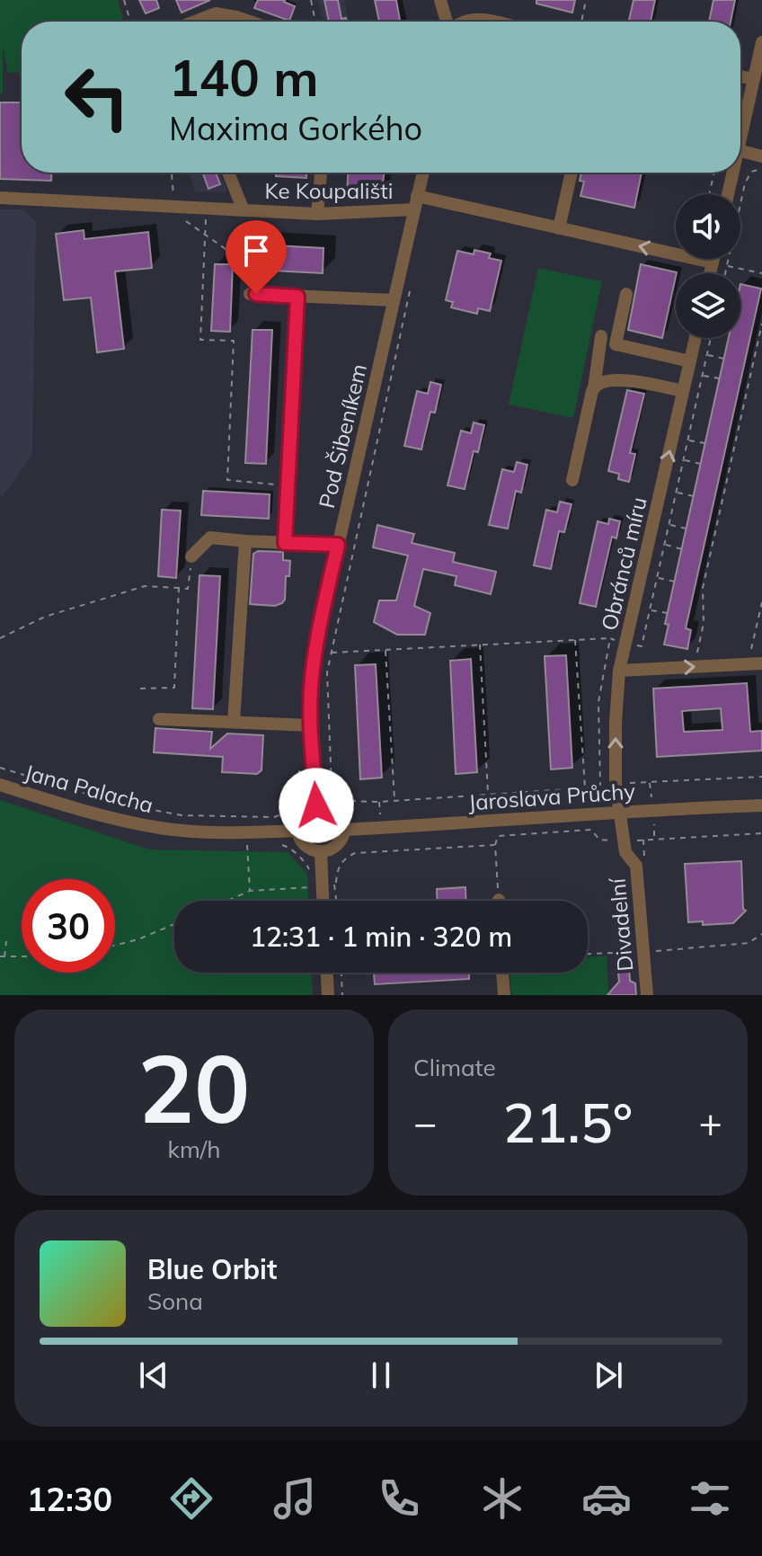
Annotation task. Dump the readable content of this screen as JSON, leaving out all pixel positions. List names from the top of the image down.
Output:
{
  "streets": {
    "street": [
      "Ke Koupališti",
      "Pod Šibeníkem",
      "Obránců míru",
      "Jana Palacha",
      "Jaroslava Průchy",
      "Divadelní"
    ]
  },
  "crossings": [
    ["Ke Koupališti", "Pod Šibeníkem"],
    ["Pod Šibeníkem", "Jana Palacha"],
    ["Pod Šibeníkem", "Jaroslava Průchy"],
    ["Obránců míru", "Jaroslava Průchy"],
    ["Obránců míru", "Divadelní"],
    ["Jana Palacha", "Jaroslava Průchy"],
    ["Jaroslava Průchy", "Divadelní"]
  ],
  "one_way": ["Obránců míru"],
  "page": {
    "turn": ["140 m", "Maxima Gorkého"],
    "limit": "30",
    "trip": "12:31 · 1 min · 320 m",
    "tile": [
      ["20", "km/h"],
      "Climate"
    ],
    "heat": ["−", "21.5°", "+"],
    "song": ["Blue Orbit", "Sona"],
    "tabs": "12:30"
  }
}
